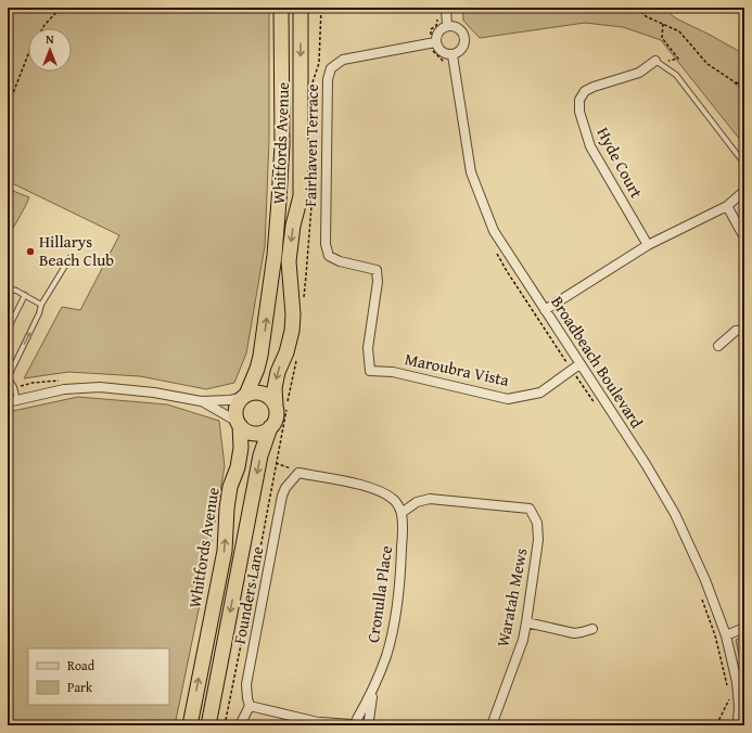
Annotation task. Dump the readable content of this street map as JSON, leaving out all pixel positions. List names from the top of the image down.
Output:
{
  "streets": {
    "main road": ["Whitfords Avenue"],
    "street": [
      "Fairhaven Terrace",
      "Hyde Court",
      "Broadbeach Boulevard",
      "Maroubra Vista",
      "Cronulla Place",
      "Founders Lane",
      "Waratah Mews"
    ]
  },
  "crossings": [
    ["Fairhaven Terrace", "Broadbeach Boulevard"],
    ["Fairhaven Terrace", "Maroubra Vista"],
    ["Broadbeach Boulevard", "Maroubra Vista"],
    ["Cronulla Place", "Waratah Mews"]
  ],
  "places": ["Hillarys Beach Club"],
  "legend": ["Road", "Park"],
  "north": "top"
}
